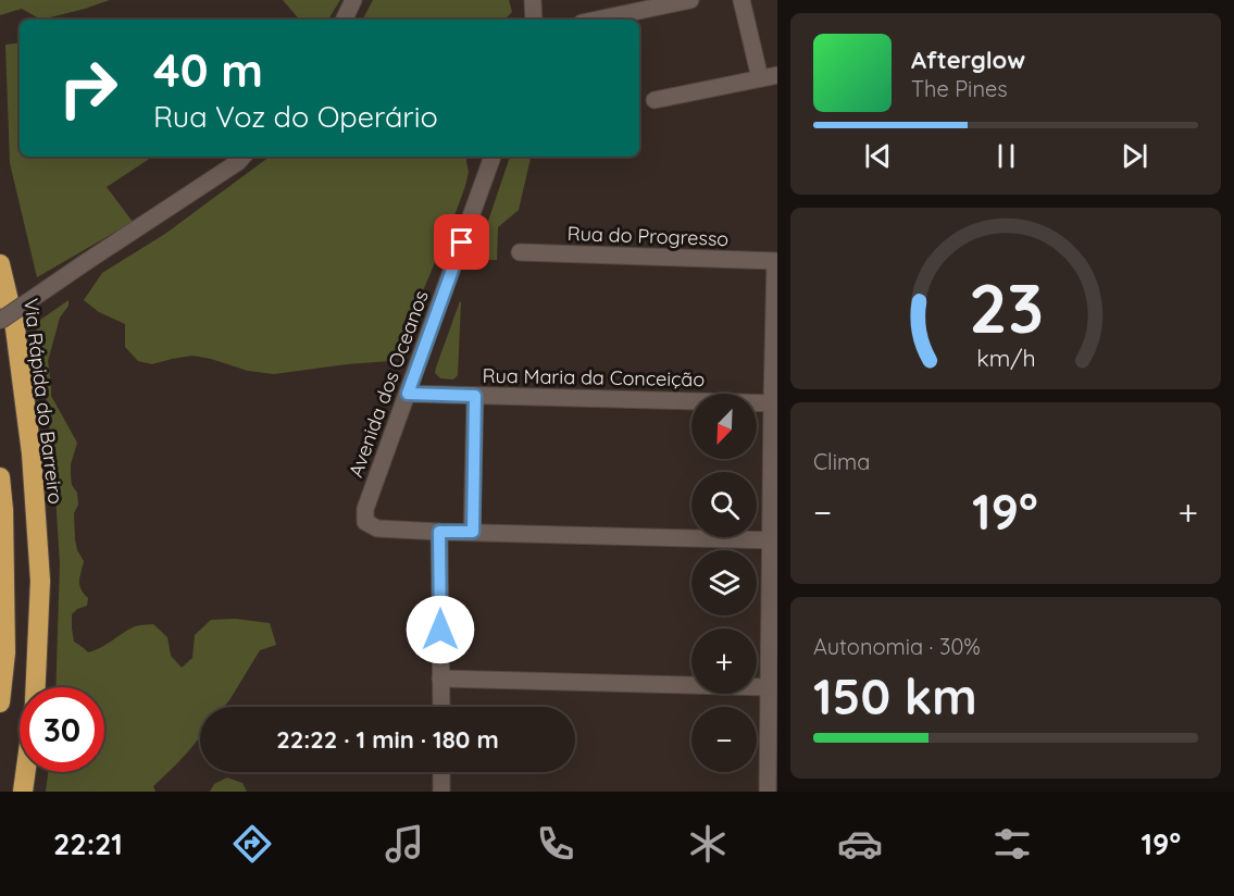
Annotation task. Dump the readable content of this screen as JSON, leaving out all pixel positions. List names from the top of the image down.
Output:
{
  "streets": {
    "highway": ["Via Rápida do Barreiro"],
    "street": ["Rua do Progresso", "Rua Maria da Conceição", "Avenida dos Oceanos"]
  },
  "crossings": [
    ["Rua Maria da Conceição", "Avenida dos Oceanos"]
  ],
  "north": "bottom left",
  "page": {
    "turn": ["40 m", "Rua Voz do Operário"],
    "song": ["Afterglow", "The Pines"],
    "map_buttons": ["+", "−"],
    "tile": [
      "Clima",
      ["Autonomia · 30%", "150 km"]
    ],
    "heat": ["−", "19°", "+"],
    "limit": "30",
    "trip": "22:22 · 1 min · 180 m",
    "tabs": ["22:21", "19°"],
    "gauge": ["23", "km/h"]
  }
}
